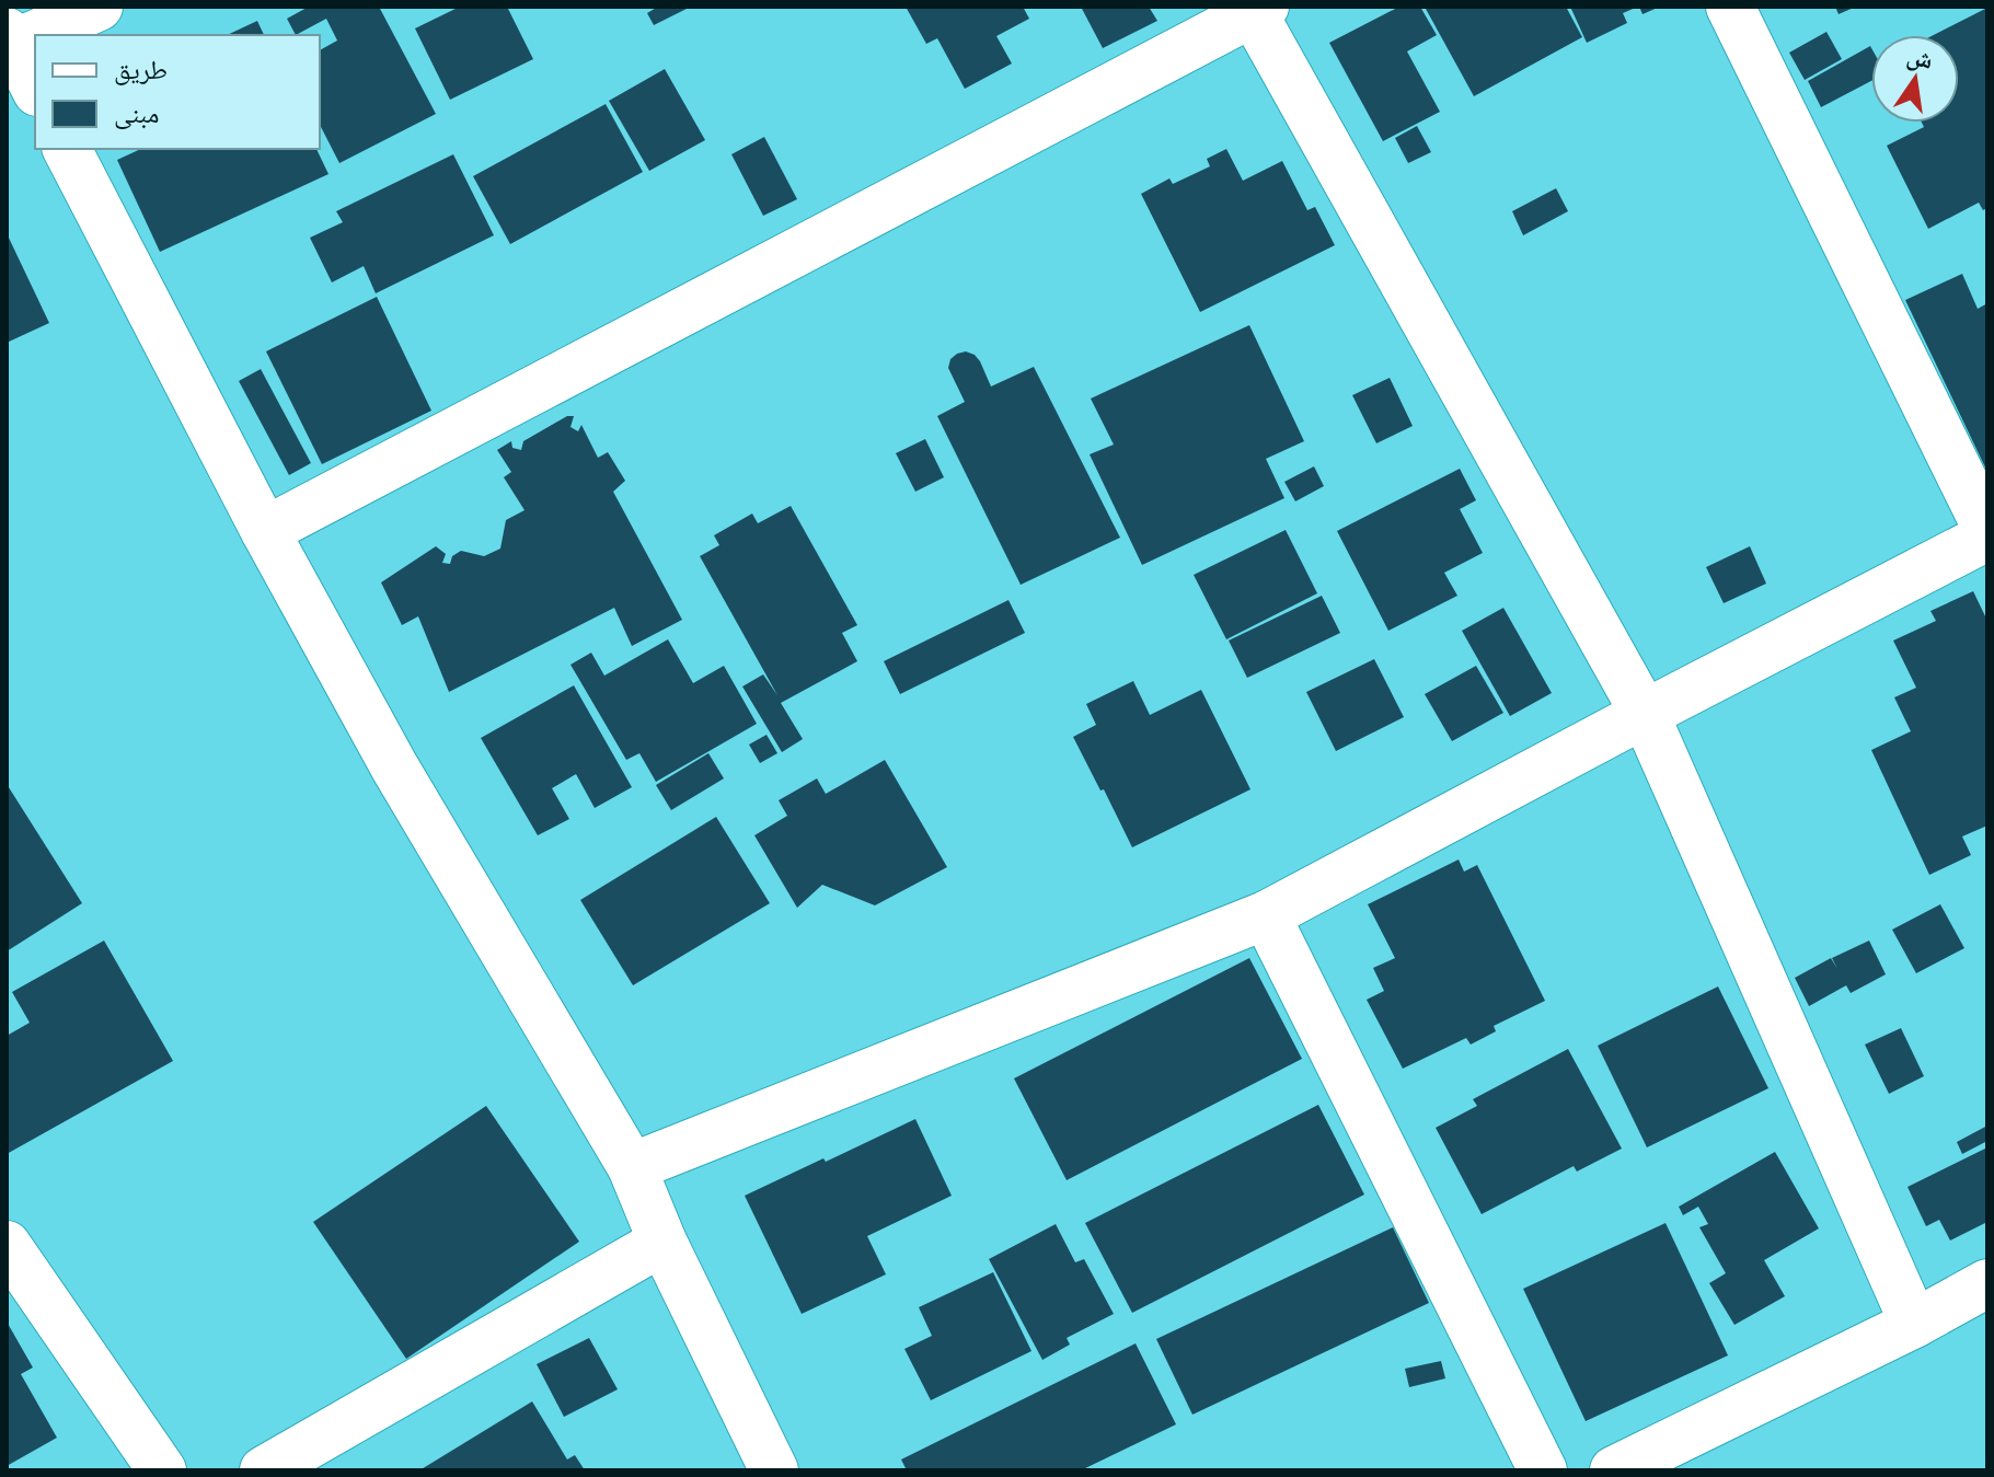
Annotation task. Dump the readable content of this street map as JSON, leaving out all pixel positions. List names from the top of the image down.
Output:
{
  "legend": ["طريق", "مبنى"],
  "north": "top"
}
